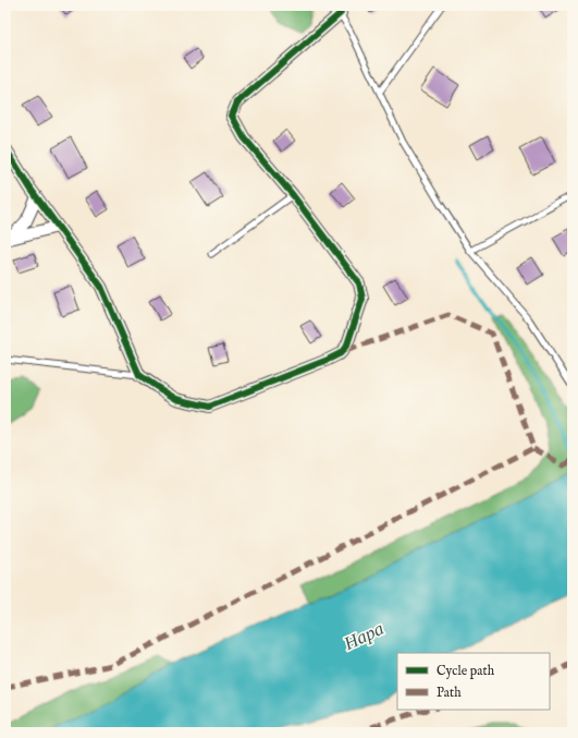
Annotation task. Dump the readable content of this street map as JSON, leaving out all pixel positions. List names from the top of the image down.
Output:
{
  "water": ["Нара"],
  "legend": ["Cycle path", "Path"]
}
